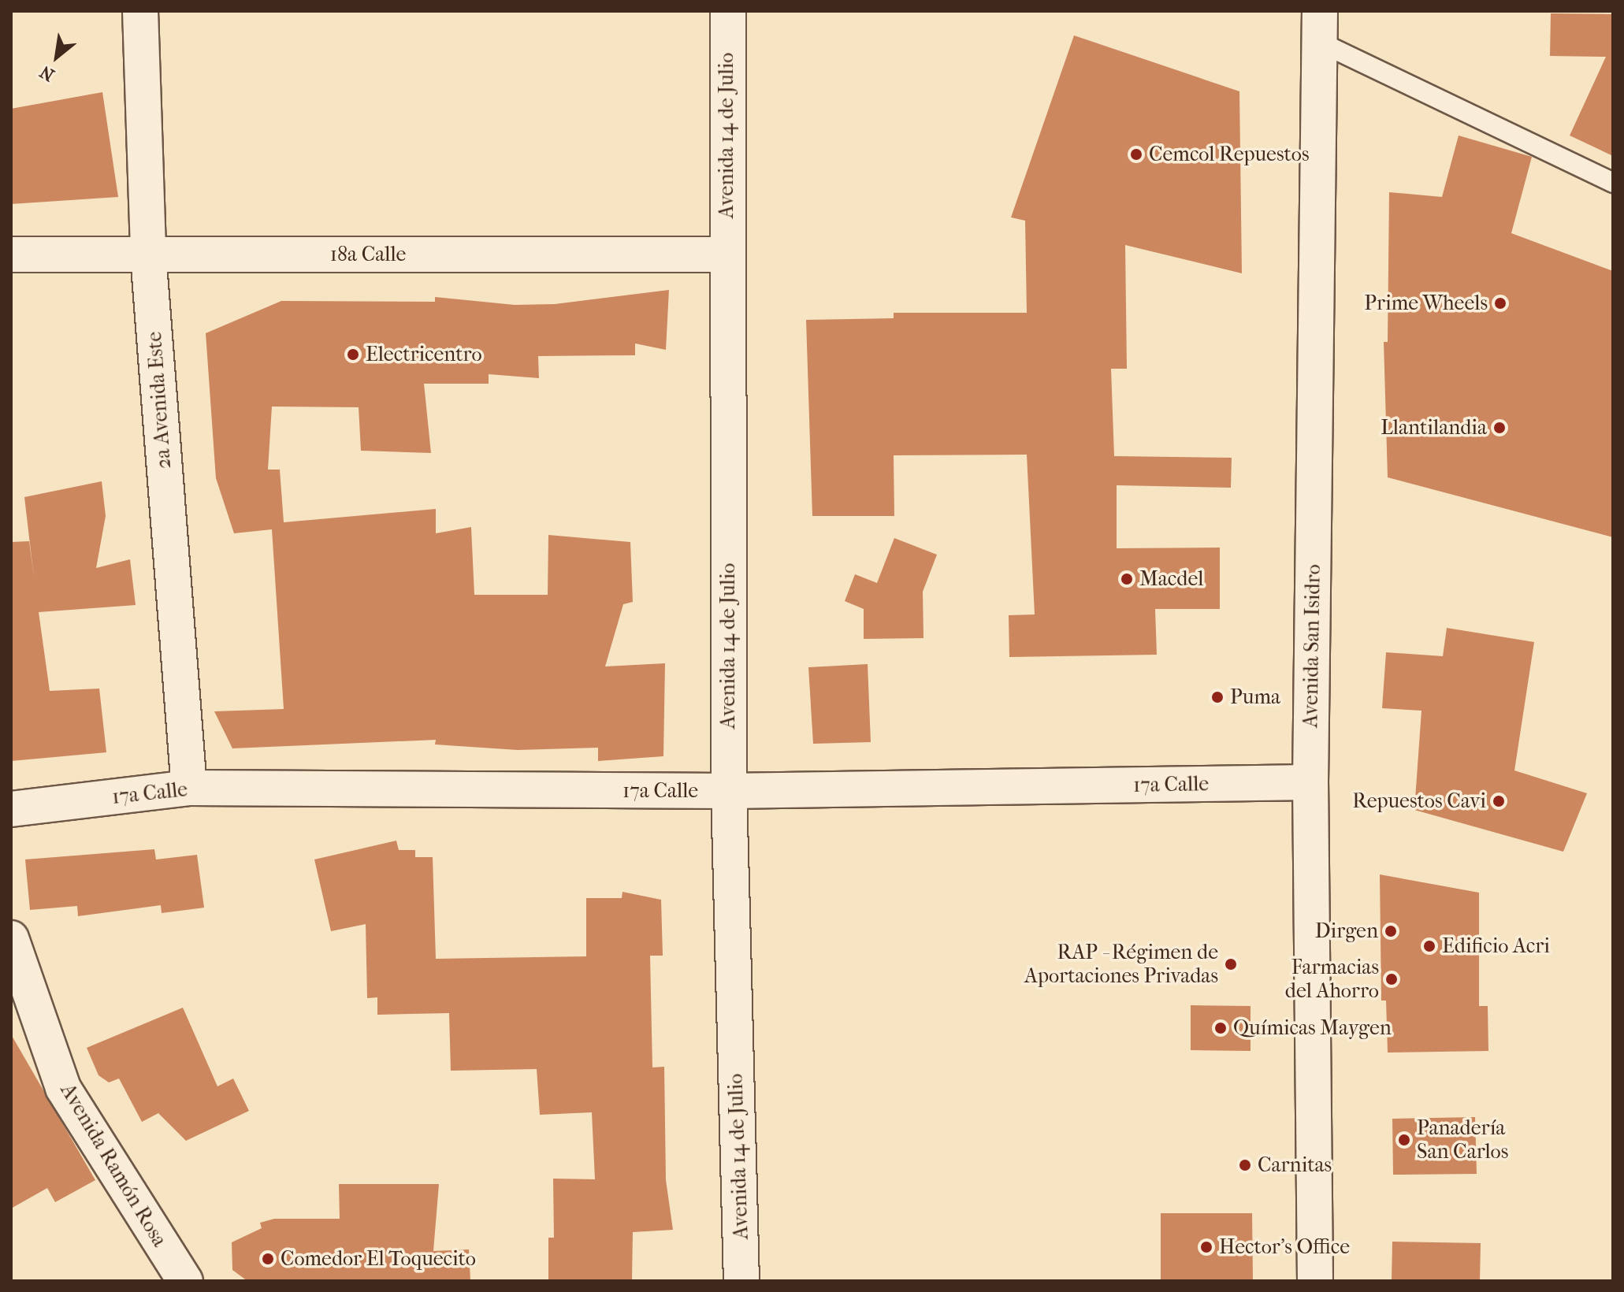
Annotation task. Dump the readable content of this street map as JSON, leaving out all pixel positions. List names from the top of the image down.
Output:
{
  "streets": {
    "street": [
      "Avenida 14 de Julio",
      "18a Calle",
      "2a Avenida Este",
      "Avenida San Isidro",
      "17a Calle",
      "Avenida Ramón Rosa"
    ]
  },
  "crossings": [
    ["Avenida 14 de Julio", "18a Calle"],
    ["Avenida 14 de Julio", "17a Calle"],
    ["18a Calle", "2a Avenida Este"],
    ["2a Avenida Este", "17a Calle"],
    ["Avenida San Isidro", "17a Calle"]
  ],
  "places": [
    "Cemcol Repuestos",
    "Prime Wheels",
    "Electricentro",
    "Llantilandia",
    "Macdel",
    "Puma",
    "Repuestos Cavi",
    "Dirgen",
    "Edificio Acri",
    "RAP - Régimen de Aportaciones Privadas",
    "Farmacias del Ahorro",
    "Químicas Maygen",
    "Panadería San Carlos",
    "Carnitas",
    "Hector's Office",
    "Comedor El Toquecito"
  ],
  "north": "bottom left"
}
